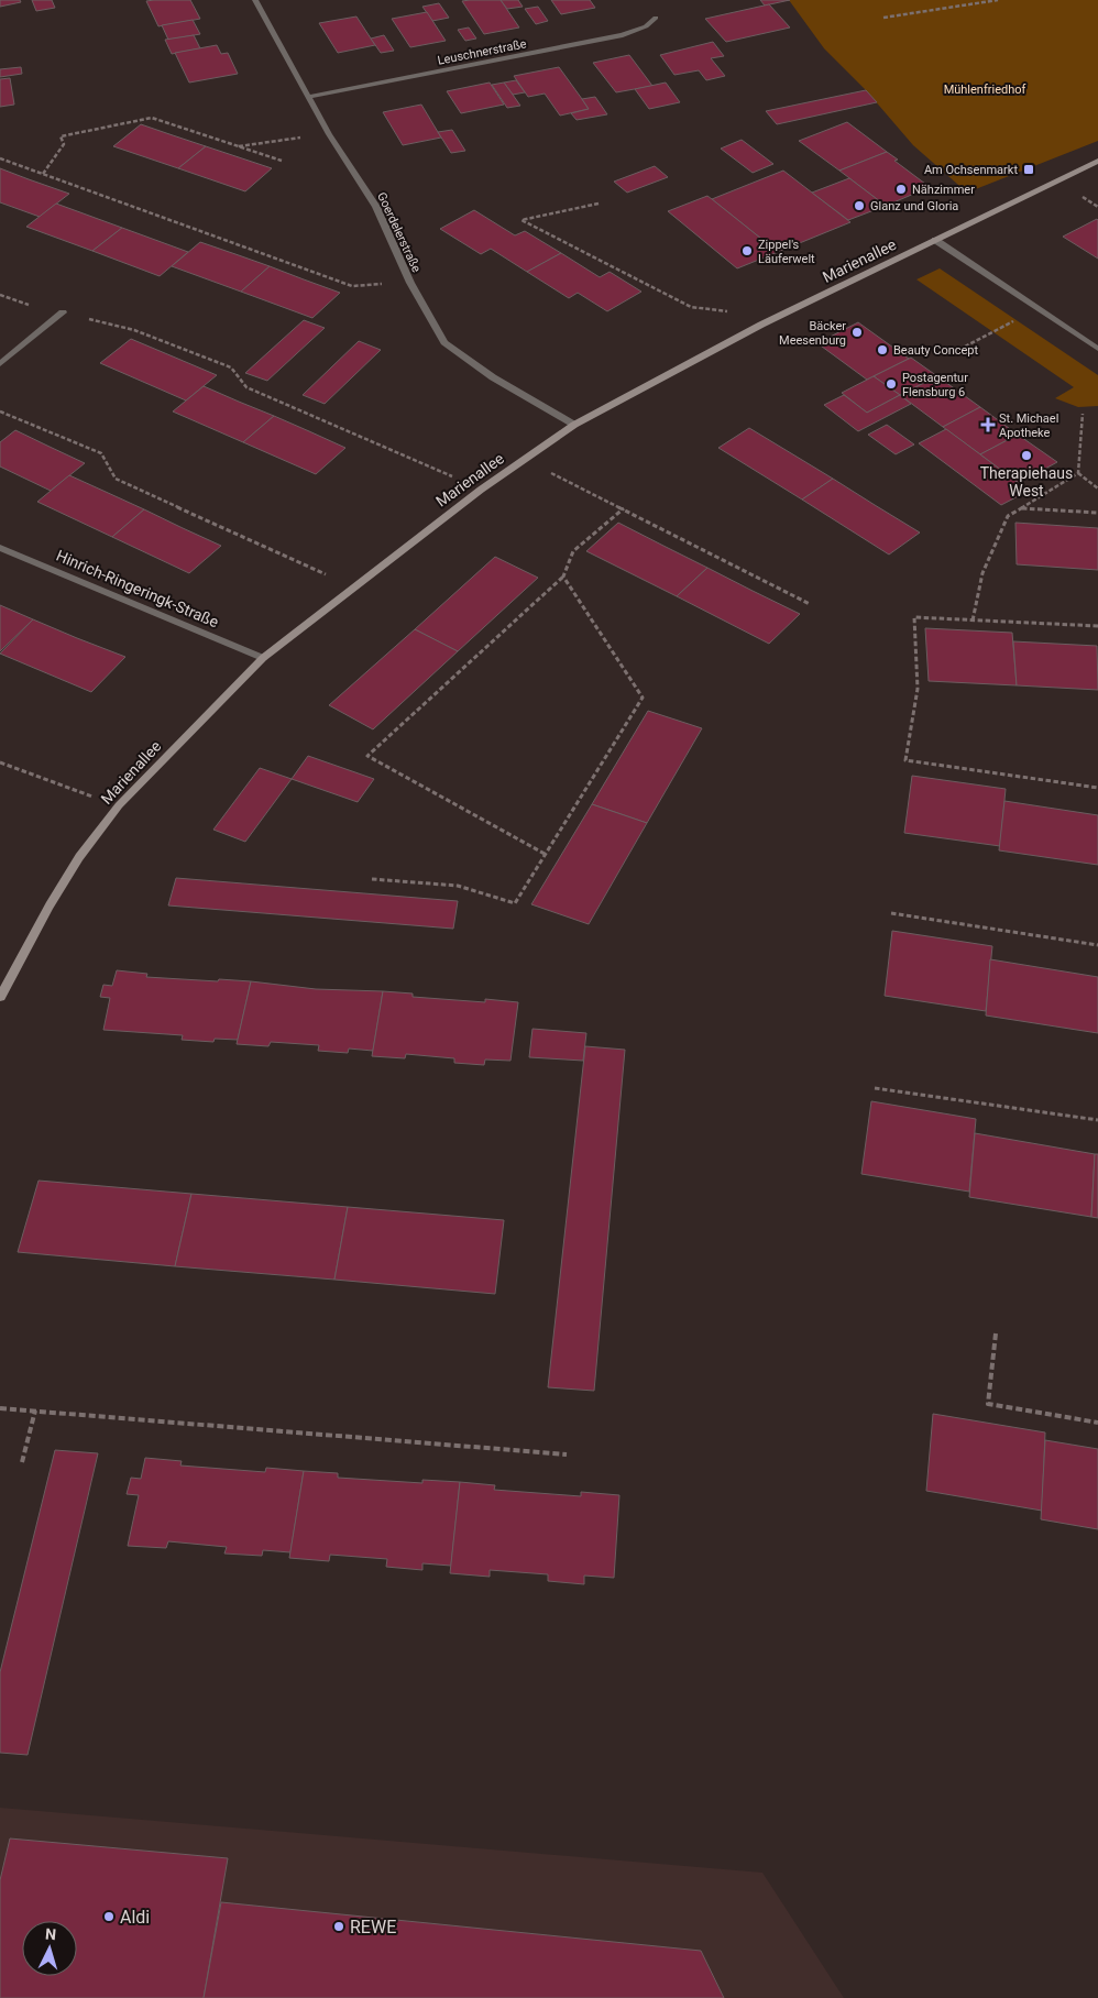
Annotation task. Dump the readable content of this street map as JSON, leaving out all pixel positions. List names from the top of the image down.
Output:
{
  "streets": {
    "main road": ["Marienallee"],
    "street": ["Leuschnerstraße", "Goerdelerstraße", "Hinrich-Ringeringk-Straße"]
  },
  "crossings": [
    ["Leuschnerstraße", "Goerdelerstraße"],
    ["Goerdelerstraße", "Marienallee"],
    ["Marienallee", "Hinrich-Ringeringk-Straße"]
  ],
  "parks": ["Mühlenfriedhof"],
  "places": {
    "transit": ["Am Ochsenmarkt"],
    "other": [
      "Nähzimmer",
      "Glanz und Gloria",
      "Zippel's Läuferwelt",
      "Bäcker Meesenburg",
      "Beauty Concept",
      "Postagentur Flensburg 6",
      "Therapiehaus West",
      "Aldi",
      "REWE"
    ],
    "health": ["St. Michael Apotheke"]
  },
  "north": "top"
}
